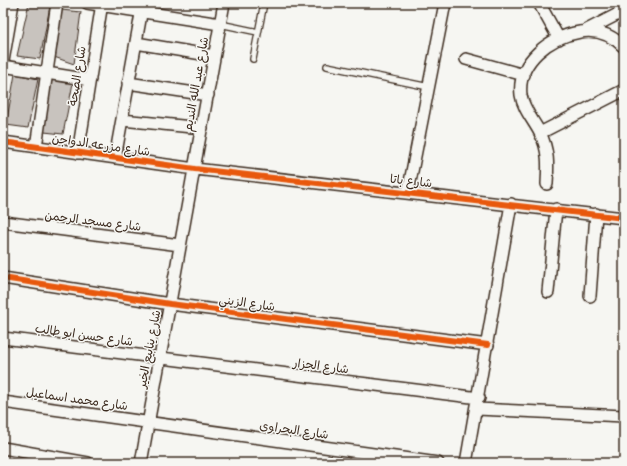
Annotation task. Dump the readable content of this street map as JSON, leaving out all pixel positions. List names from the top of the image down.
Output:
{
  "streets": {
    "street": [
      "شارع الصحة",
      "شارع عبد الله النديم",
      "شارع مزرعه الدواجن",
      "شارع باتا",
      "شارع مسجد الرحمن",
      "شارع الزيني",
      "شارع حسن ابو طالب",
      "شارع ينابيع الخير",
      "شارع الجزار",
      "شارع محمد اسماعيل",
      "شارع البحراوى"
    ]
  },
  "crossings": [
    ["شارع الصحة", "شارع مزرعه الدواجن"],
    ["شارع عبد الله النديم", "شارع مزرعه الدواجن"],
    ["شارع عبد الله النديم", "شارع باتا"],
    ["شارع عبد الله النديم", "شارع ينابيع الخير"],
    ["شارع مزرعه الدواجن", "شارع باتا"],
    ["شارع مزرعه الدواجن", "شارع ينابيع الخير"],
    ["شارع باتا", "شارع ينابيع الخير"],
    ["شارع مسجد الرحمن", "شارع ينابيع الخير"],
    ["شارع الزيني", "شارع ينابيع الخير"],
    ["شارع حسن ابو طالب", "شارع ينابيع الخير"],
    ["شارع حسن ابو طالب", "شارع الجزار"],
    ["شارع ينابيع الخير", "شارع الجزار"],
    ["شارع ينابيع الخير", "شارع محمد اسماعيل"],
    ["شارع ينابيع الخير", "شارع البحراوى"],
    ["شارع محمد اسماعيل", "شارع البحراوى"]
  ]
}
